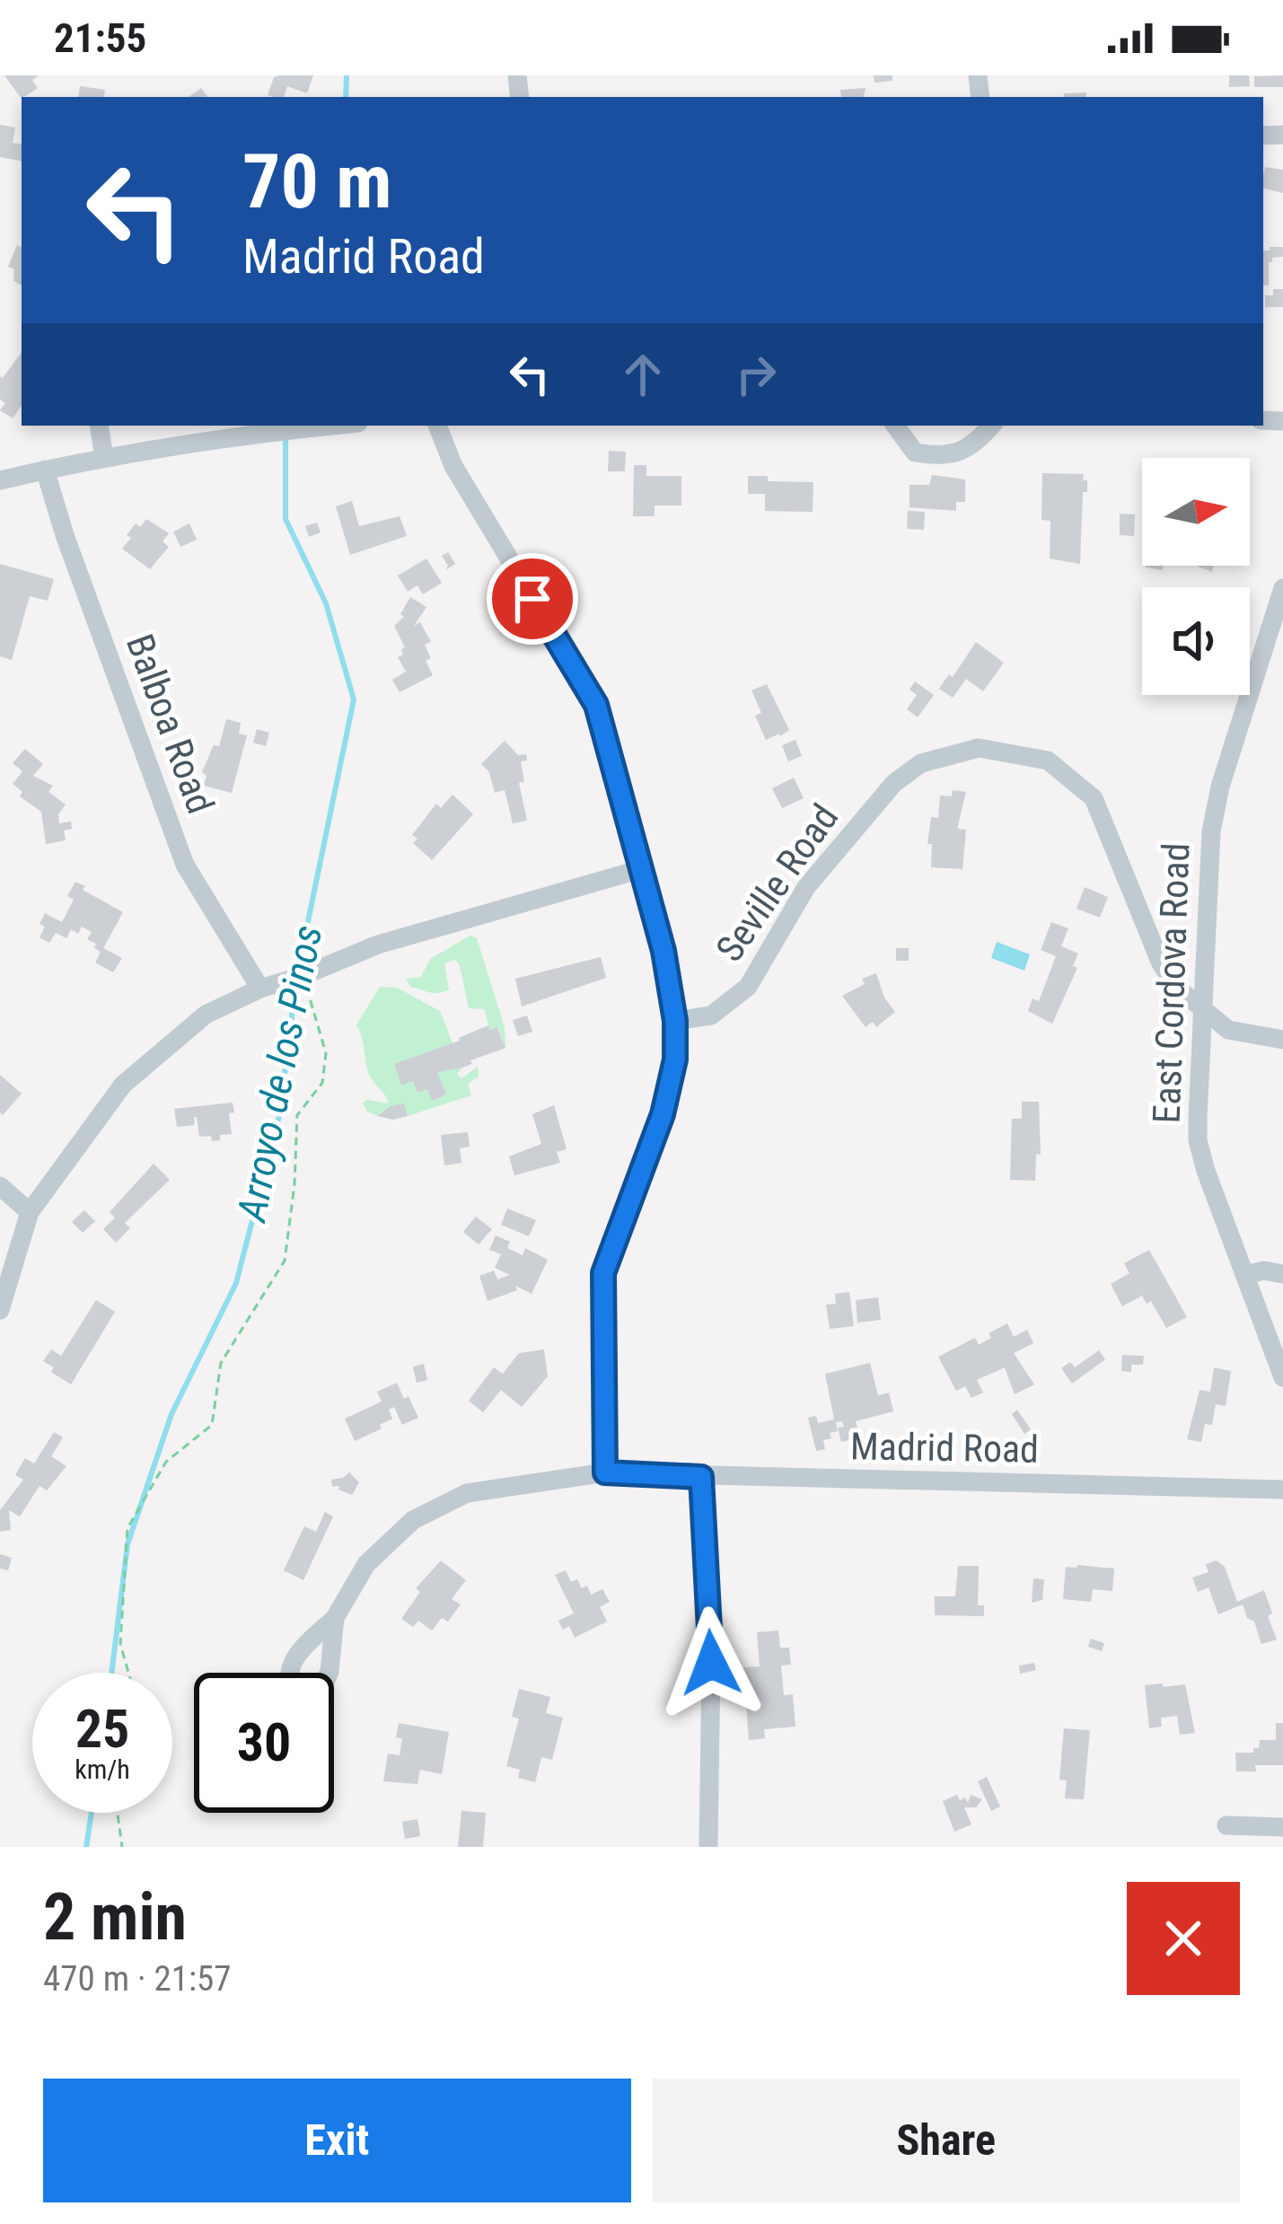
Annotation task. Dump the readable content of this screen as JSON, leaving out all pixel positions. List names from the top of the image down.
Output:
{
  "streets": {
    "street": [
      "Balboa Road",
      "Seville Road",
      "East Cordova Road",
      "Madrid Road"
    ]
  },
  "crossings": [
    ["Seville Road", "East Cordova Road"]
  ],
  "water": ["Arroyo de los Pinos"],
  "north": "right",
  "page": {
    "status": "21:55",
    "turn": ["70 m", "Madrid Road"],
    "speed": "25 km/h",
    "limit": "30",
    "heading": ["2 min", "470 m · 21:57"],
    "buttons": ["Exit", "Share"]
  }
}
